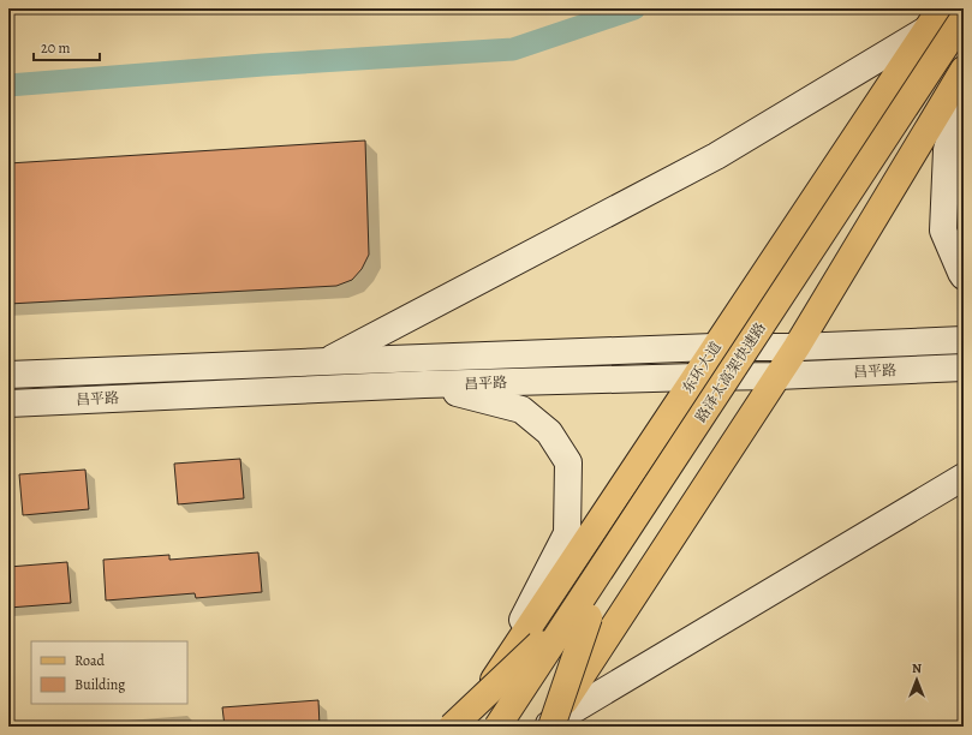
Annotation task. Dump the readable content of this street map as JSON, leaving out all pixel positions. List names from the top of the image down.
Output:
{
  "streets": {
    "main road": ["东环大道", "昌平路", "路泽太高架快速路"]
  },
  "crossings": [
    ["东环大道", "昌平路"]
  ],
  "legend": ["Road", "Building"],
  "scale_bar": "20 m",
  "north": "top"
}
